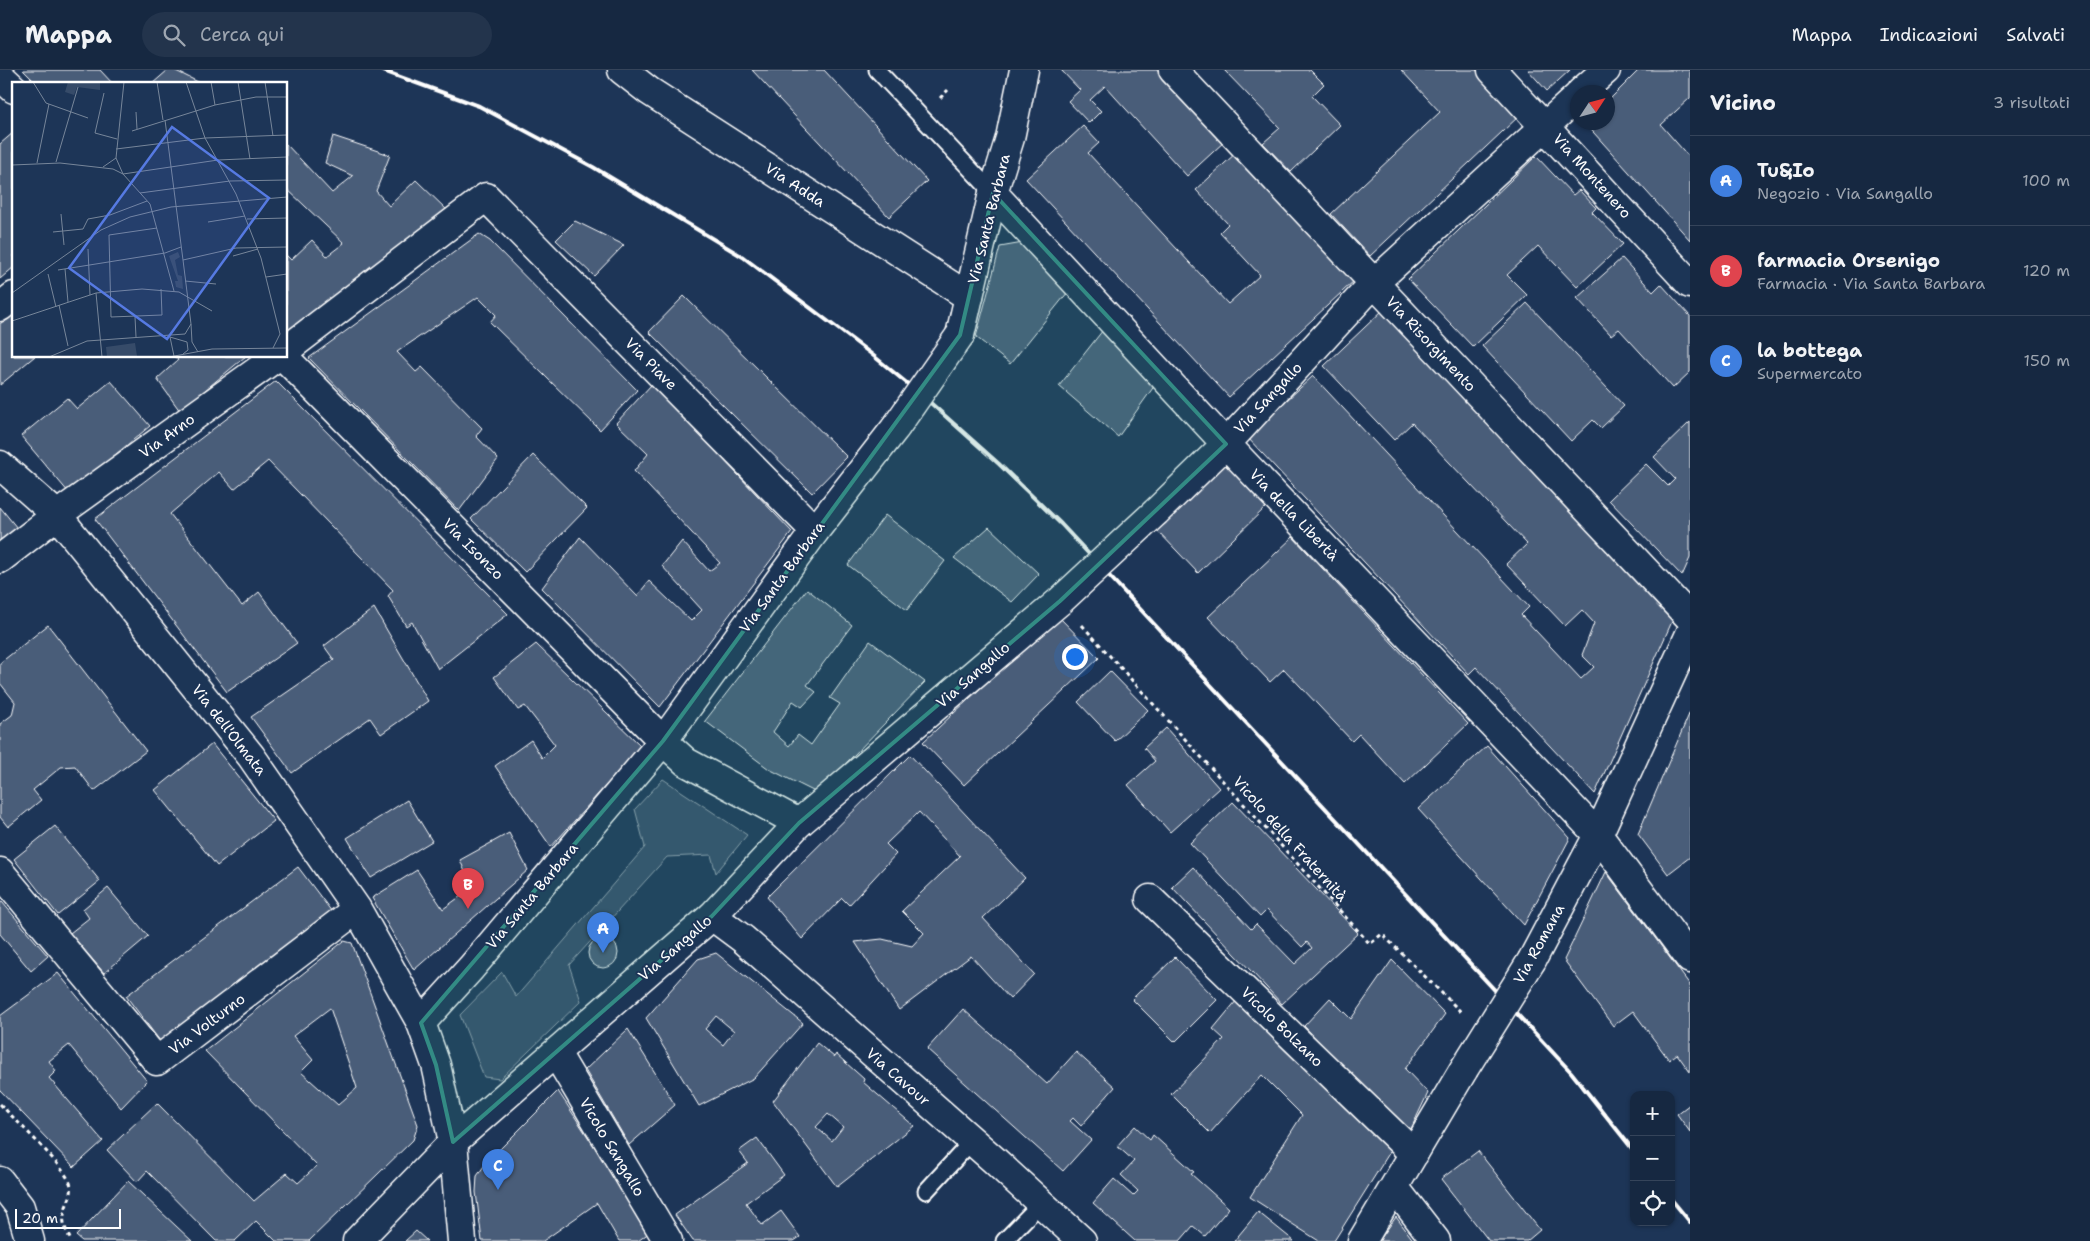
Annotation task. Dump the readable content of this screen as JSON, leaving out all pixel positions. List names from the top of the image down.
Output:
{
  "streets": {
    "street": [
      "Via Montenero",
      "Via Adda",
      "Via Santa Barbara",
      "Via Risorgimento",
      "Via Piave",
      "Via Sangallo",
      "Via Arno",
      "Via della Libertà",
      "Via Isonzo",
      "Via dell'Olmata",
      "Via Romana",
      "Via Volturno",
      "Vicolo Bolzano",
      "Via Cavour",
      "Vicolo Sangallo"
    ],
    "path": ["Vicolo della Fraternità"]
  },
  "crossings": [
    ["Via Montenero", "Via Sangallo"],
    ["Via Adda", "Via Santa Barbara"],
    ["Via Santa Barbara", "Via Piave"],
    ["Via Santa Barbara", "Via della Libertà"],
    ["Via Santa Barbara", "Via Isonzo"],
    ["Via Santa Barbara", "Via dell'Olmata"],
    ["Via Risorgimento", "Via Sangallo"],
    ["Via Sangallo", "Via della Libertà"],
    ["Via Sangallo", "Via Isonzo"],
    ["Via Sangallo", "Via dell'Olmata"],
    ["Via Sangallo", "Vicolo della Fraternità"],
    ["Via Sangallo", "Via Cavour"],
    ["Via Sangallo", "Vicolo Sangallo"],
    ["Via Arno", "Via dell'Olmata"],
    ["Via della Libertà", "Via Romana"],
    ["Via dell'Olmata", "Via Volturno"],
    ["Via Romana", "Vicolo Bolzano"]
  ],
  "scale_bar": "20 m",
  "north": "top right",
  "page": {
    "header": "Mappa",
    "search": "Cerca qui",
    "nav": ["Mappa", "Indicazioni", "Salvati"],
    "heading": ["Vicino", "3 risultati"],
    "list": [
      {
        "mark": "A",
        "name": "Tu&Io",
        "note": "Negozio · Via Sangallo",
        "value": "100 m"
      },
      {
        "mark": "B",
        "name": "farmacia Orsenigo",
        "note": "Farmacia · Via Santa Barbara",
        "value": "120 m"
      },
      {
        "mark": "C",
        "name": "la bottega",
        "note": "Supermercato",
        "value": "150 m"
      }
    ],
    "pins": ["B", "A", "C"],
    "map_buttons": ["+", "−"],
    "scale": "20 m"
  }
}
